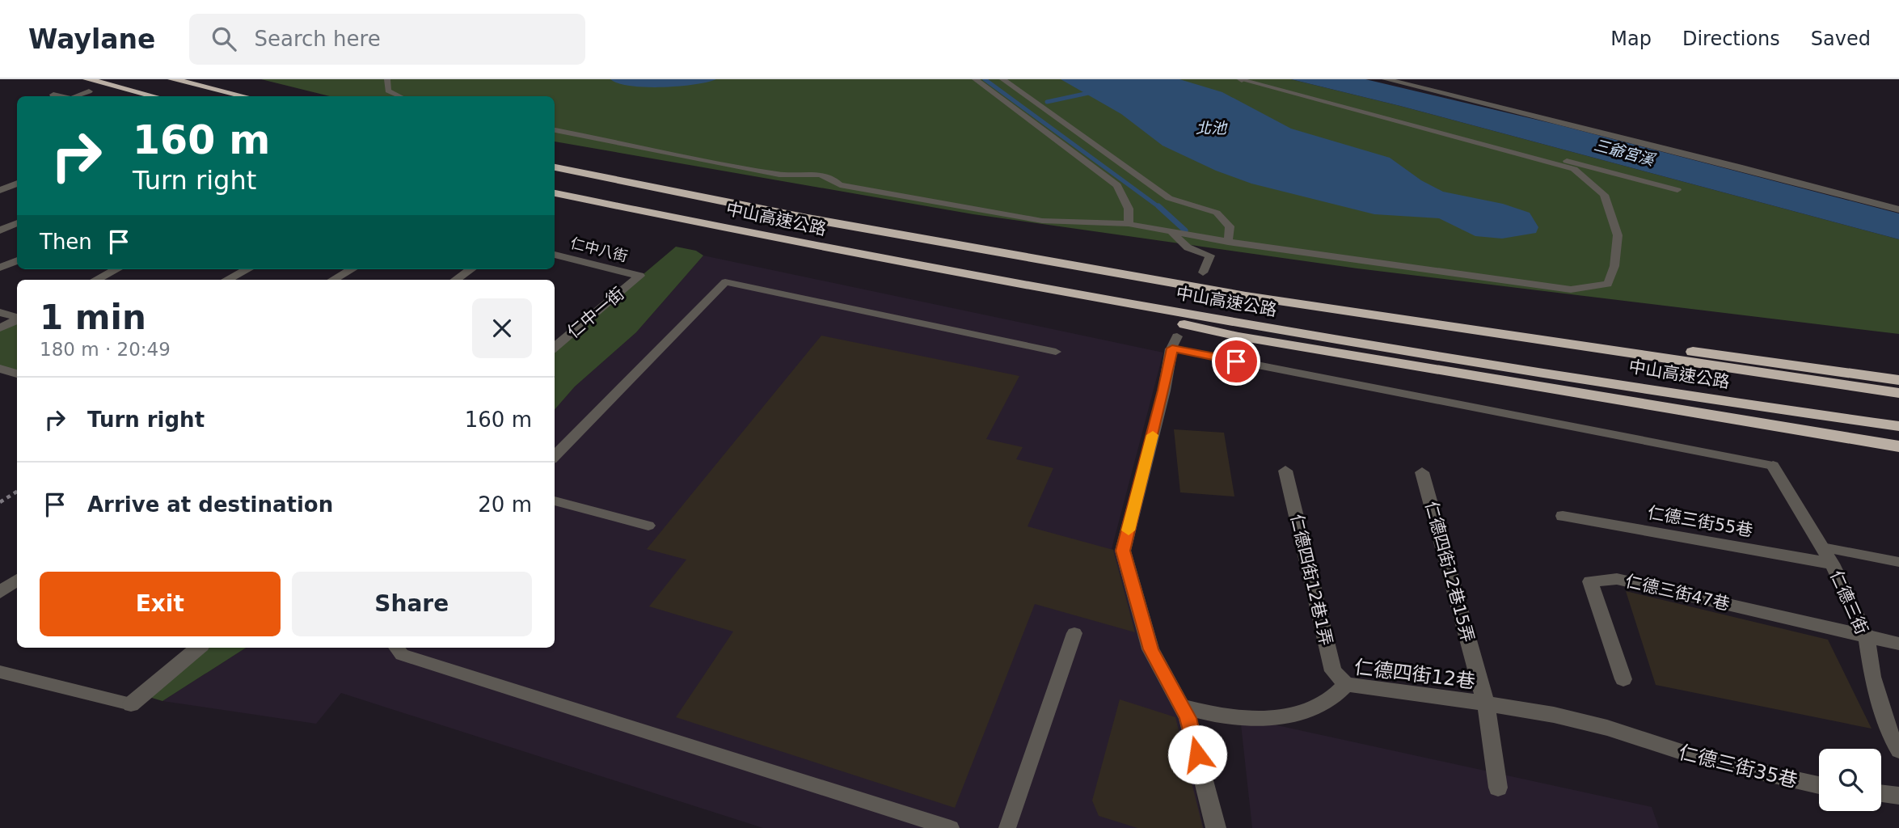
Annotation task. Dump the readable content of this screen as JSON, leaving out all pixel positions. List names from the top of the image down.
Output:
{
  "streets": {
    "highway": ["中山高速公路"],
    "street": [
      "仁中八街",
      "仁中一街",
      "仁德三街55巷",
      "仁德四街12巷15弄",
      "仁德四街12巷1弄",
      "仁德三街47巷",
      "仁德三街",
      "仁德四街12巷",
      "仁德三街35巷"
    ]
  },
  "crossings": [
    ["仁中八街", "仁中一街"],
    ["仁德三街55巷", "仁德三街"],
    ["仁德四街12巷15弄", "仁德四街12巷"],
    ["仁德四街12巷1弄", "仁德四街12巷"],
    ["仁德三街47巷", "仁德三街"],
    ["仁德四街12巷", "仁德三街35巷"]
  ],
  "water": ["北池", "三爺宮溪"],
  "page": {
    "header": "Waylane",
    "search": "Search here",
    "nav": ["Map", "Directions", "Saved"],
    "turn": ["160 m", "Turn right"],
    "then": "Then",
    "heading": ["1 min", "180 m · 20:49"],
    "list": [
      {
        "name": "Turn right",
        "value": "160 m"
      },
      {
        "name": "Arrive at destination",
        "value": "20 m"
      }
    ],
    "buttons": ["Exit", "Share"]
  }
}
